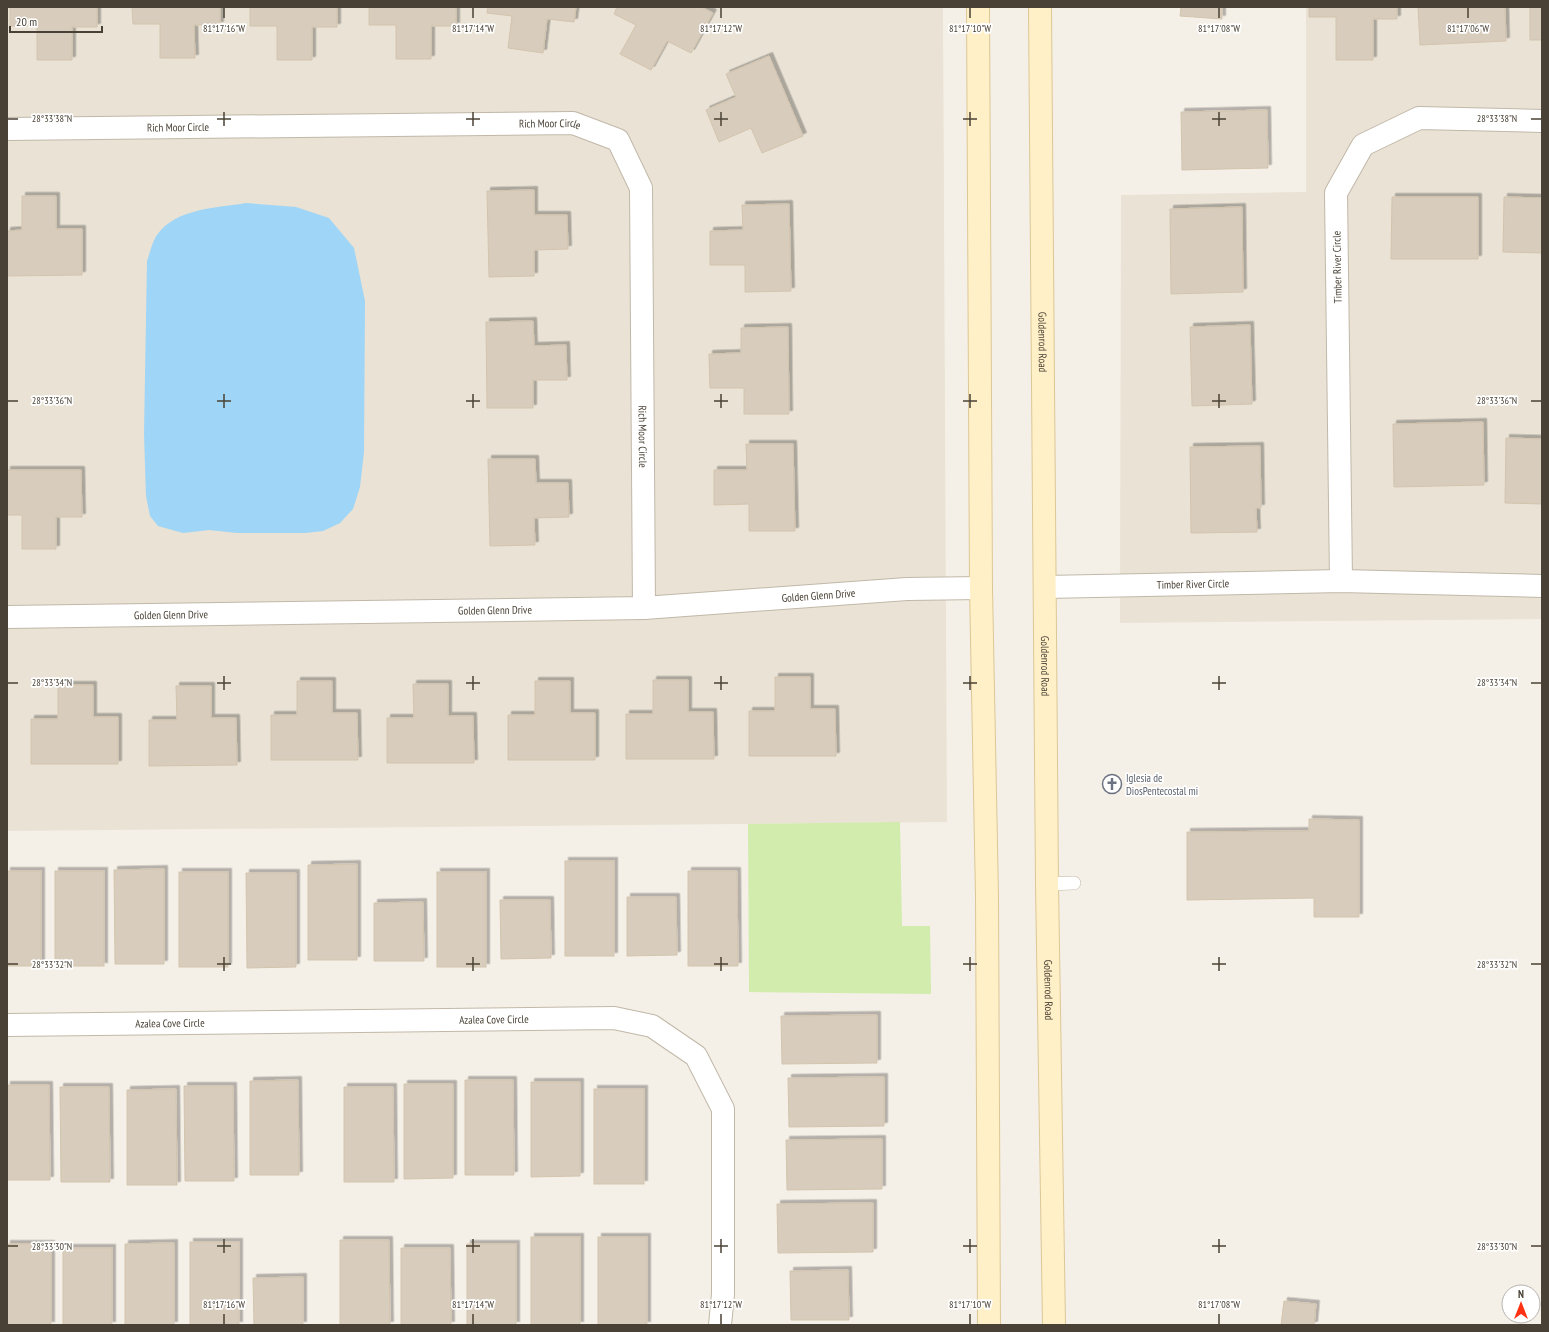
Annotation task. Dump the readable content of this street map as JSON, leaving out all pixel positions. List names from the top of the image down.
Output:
{
  "streets": {
    "main road": ["Goldenrod Road"],
    "street": [
      "Rich Moor Circle",
      "Timber River Circle",
      "Golden Glenn Drive",
      "Azalea Cove Circle"
    ]
  },
  "crossings": [
    ["Rich Moor Circle", "Golden Glenn Drive"],
    ["Timber River Circle", "Goldenrod Road"]
  ],
  "places": {
    "church": ["Iglesia de DiosPentecostal mi"]
  },
  "scale_bar": "20 m",
  "north": "top",
  "coordinates": [
    "81°17'16\"W",
    "81°17'14\"W",
    "81°17'12\"W",
    "81°17'10\"W",
    "81°17'08\"W",
    "81°17'06\"W",
    "28°33'38\"N",
    "28°33'36\"N",
    "28°33'34\"N",
    "28°33'32\"N",
    "28°33'30\"N"
  ]
}
